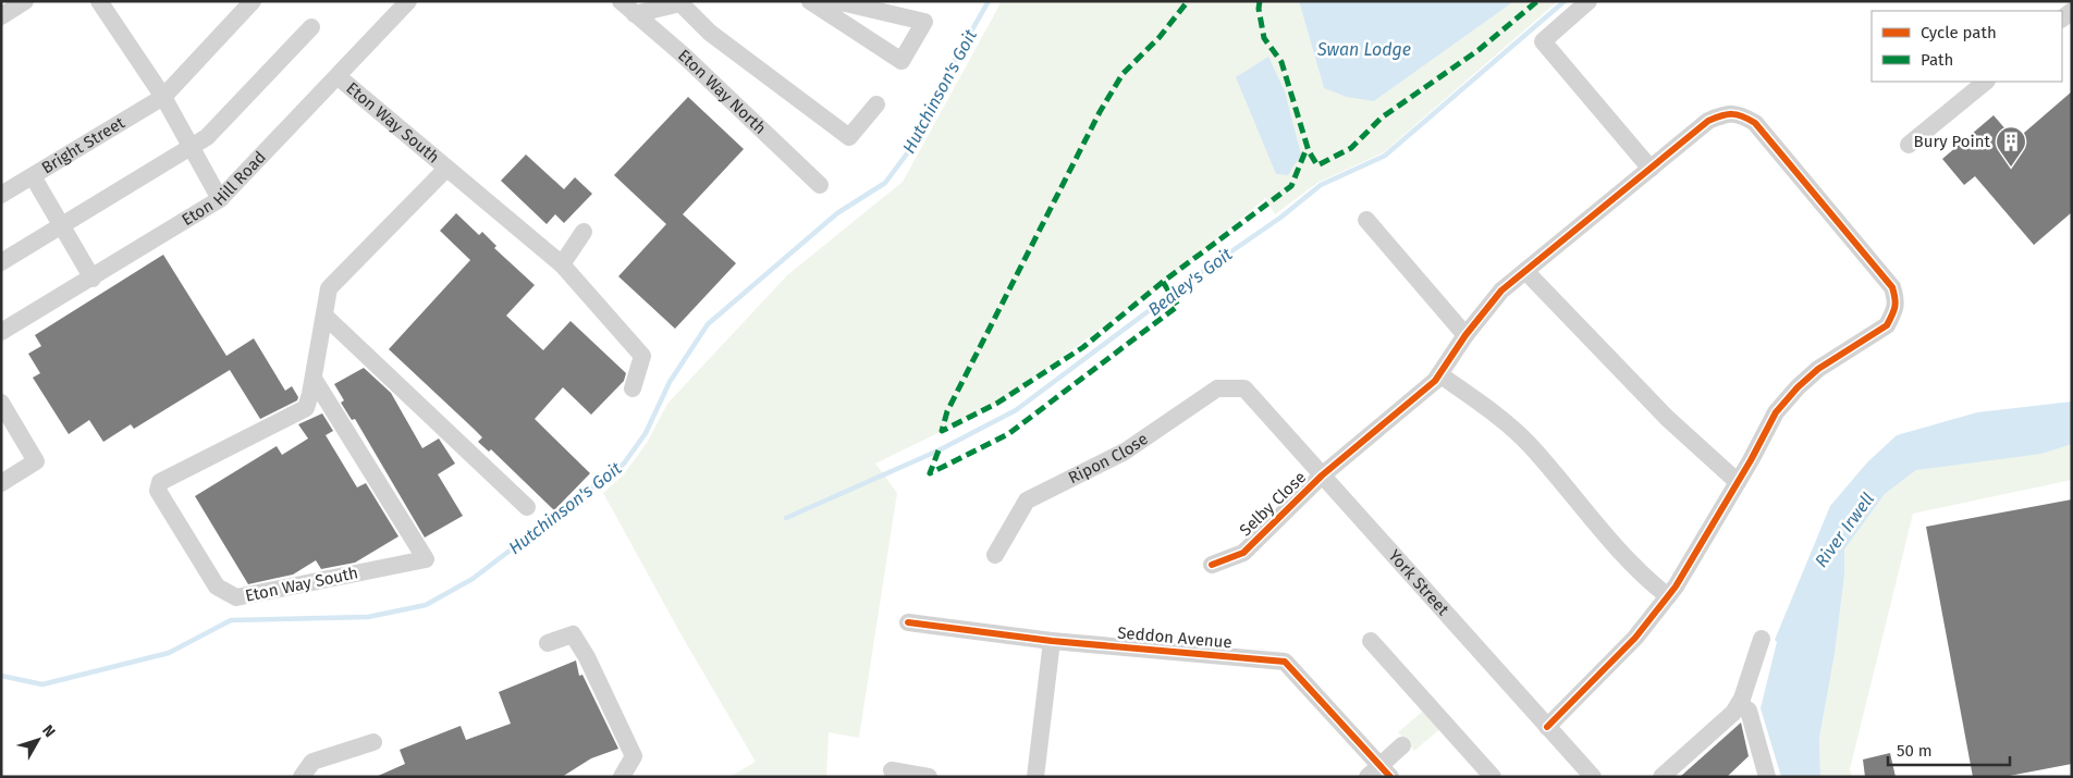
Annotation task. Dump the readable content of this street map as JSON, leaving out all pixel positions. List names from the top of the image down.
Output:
{
  "streets": {
    "street": [
      "Eton Way North",
      "Eton Way South",
      "Bright Street",
      "Eton Hill Road",
      "Ripon Close",
      "Selby Close",
      "York Street",
      "Seddon Avenue"
    ]
  },
  "crossings": [
    ["Eton Way South", "Eton Hill Road"],
    ["Ripon Close", "York Street"],
    ["Selby Close", "York Street"]
  ],
  "water": [
    "Swan Lodge",
    "Hutchinson's Goit",
    "Bealey's Goit",
    "River Irwell"
  ],
  "places": {
    "building": ["Bury Point"]
  },
  "legend": ["Cycle path", "Path"],
  "scale_bar": "50 m",
  "north": "top right"
}
